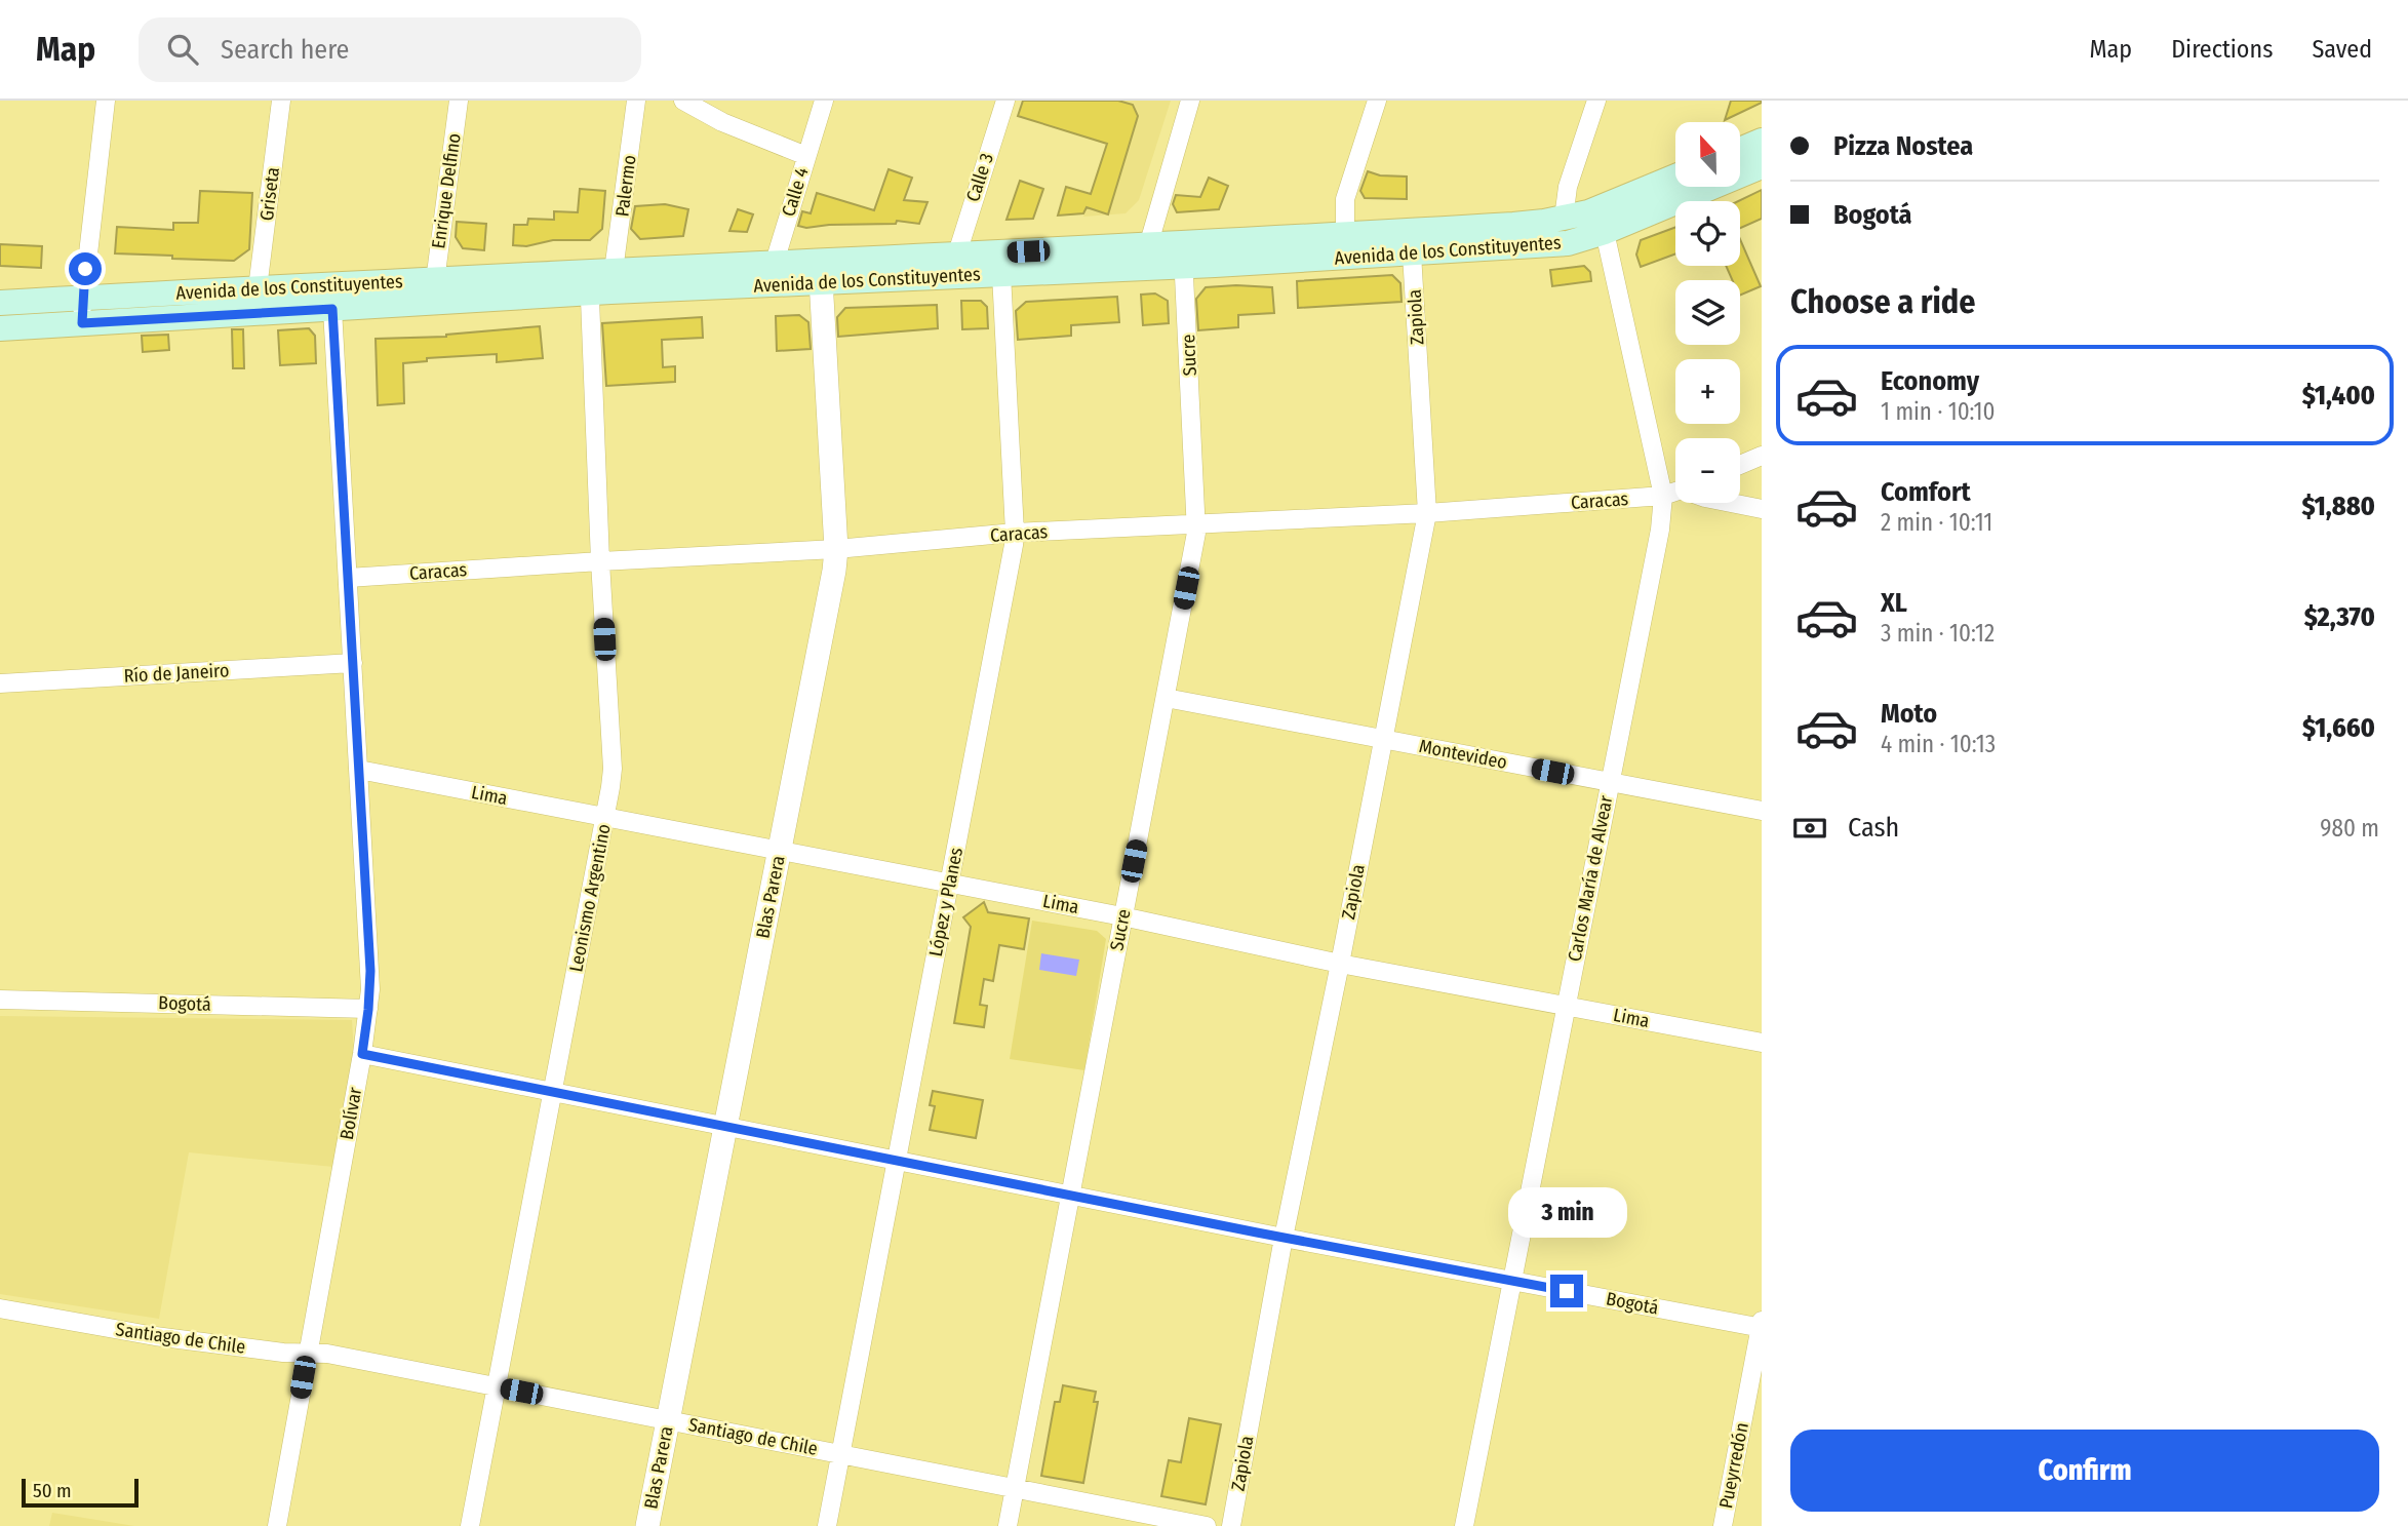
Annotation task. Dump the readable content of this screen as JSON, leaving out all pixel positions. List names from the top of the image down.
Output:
{
  "streets": {
    "main road": ["Avenida de los Constituyentes"],
    "street": [
      "Calle 3",
      "Palermo",
      "Enrique Delfino",
      "Calle 4",
      "Griseta",
      "Zapiola",
      "Sucre",
      "Caracas",
      "Río de Janeiro",
      "Montevideo",
      "Lima",
      "Carlos María de Alvear",
      "Blas Parera",
      "Leonismo Argentino",
      "López y Planes",
      "Bogotá",
      "Bolívar",
      "Santiago de Chile",
      "Pueyrredón"
    ]
  },
  "crossings": [
    ["Calle 3", "Avenida de los Constituyentes"],
    ["Palermo", "Avenida de los Constituyentes"],
    ["Enrique Delfino", "Avenida de los Constituyentes"],
    ["Calle 4", "Avenida de los Constituyentes"],
    ["Griseta", "Avenida de los Constituyentes"],
    ["Avenida de los Constituyentes", "Zapiola"],
    ["Avenida de los Constituyentes", "Sucre"],
    ["Avenida de los Constituyentes", "Carlos María de Alvear"],
    ["Avenida de los Constituyentes", "Blas Parera"],
    ["Avenida de los Constituyentes", "Leonismo Argentino"],
    ["Avenida de los Constituyentes", "López y Planes"],
    ["Avenida de los Constituyentes", "Bolívar"],
    ["Zapiola", "Caracas"],
    ["Zapiola", "Montevideo"],
    ["Zapiola", "Lima"],
    ["Zapiola", "Bogotá"],
    ["Sucre", "Caracas"],
    ["Sucre", "Montevideo"],
    ["Sucre", "Lima"],
    ["Sucre", "Bogotá"],
    ["Sucre", "Santiago de Chile"],
    ["Caracas", "Carlos María de Alvear"],
    ["Caracas", "Blas Parera"],
    ["Caracas", "Leonismo Argentino"],
    ["Caracas", "López y Planes"],
    ["Caracas", "Bolívar"],
    ["Río de Janeiro", "Bolívar"],
    ["Montevideo", "Carlos María de Alvear"],
    ["Lima", "Carlos María de Alvear"],
    ["Lima", "Blas Parera"],
    ["Lima", "Leonismo Argentino"],
    ["Lima", "López y Planes"],
    ["Lima", "Bolívar"],
    ["Carlos María de Alvear", "Bogotá"],
    ["Blas Parera", "Bogotá"],
    ["Blas Parera", "Santiago de Chile"],
    ["Leonismo Argentino", "Bogotá"],
    ["Leonismo Argentino", "Santiago de Chile"],
    ["López y Planes", "Bogotá"],
    ["López y Planes", "Santiago de Chile"],
    ["Bogotá", "Bolívar"],
    ["Bogotá", "Pueyrredón"],
    ["Bolívar", "Santiago de Chile"]
  ],
  "scale_bar": "50 m",
  "north": "top",
  "page": {
    "header": "Map",
    "search": "Search here",
    "nav": ["Map", "Directions", "Saved"],
    "banner": ["Pizza Nostea", "Bogotá"],
    "map_buttons": ["+", "−"],
    "heading": "Choose a ride",
    "list": [
      {
        "name": "Economy",
        "note": "1 min · 10:10",
        "value": "$1,400"
      },
      {
        "name": "Comfort",
        "note": "2 min · 10:11",
        "value": "$1,880"
      },
      {
        "name": "XL",
        "note": "3 min · 10:12",
        "value": "$2,370"
      },
      {
        "name": "Moto",
        "note": "4 min · 10:13",
        "value": "$1,660"
      }
    ],
    "pay": ["Cash", "980 m"],
    "bubble": "3 min",
    "buttons": "Confirm",
    "scale": "50 m"
  }
}
